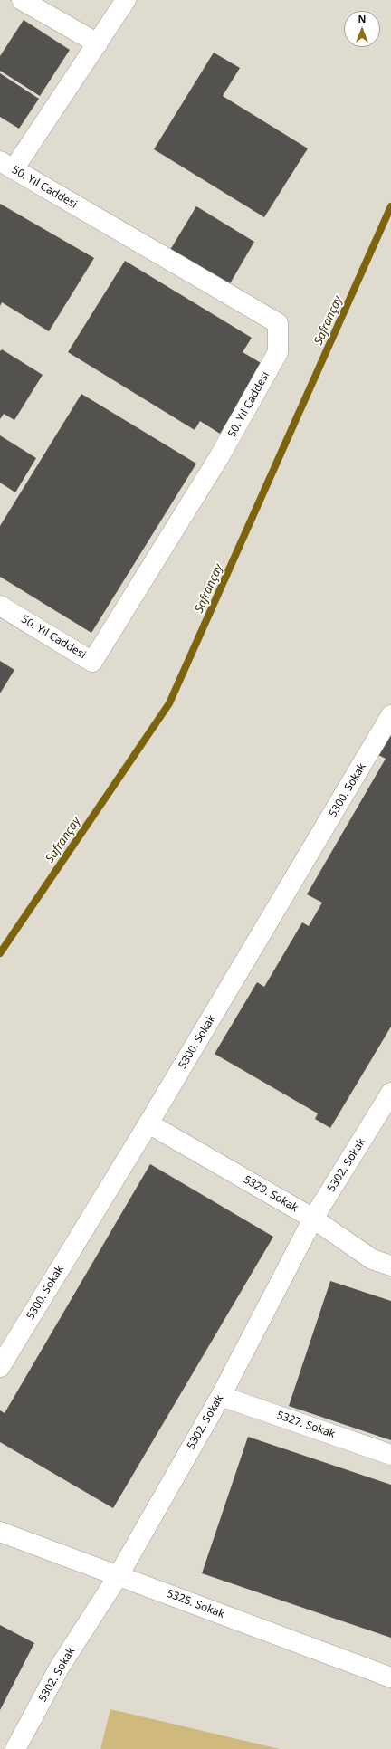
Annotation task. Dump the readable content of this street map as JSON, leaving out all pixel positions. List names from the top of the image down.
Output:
{
  "streets": {
    "street": [
      "50. Yıl Caddesi",
      "5300. Sokak",
      "5302. Sokak",
      "5329. Sokak",
      "5327. Sokak",
      "5325. Sokak"
    ]
  },
  "crossings": [
    ["5300. Sokak", "5329. Sokak"],
    ["5302. Sokak", "5329. Sokak"],
    ["5302. Sokak", "5327. Sokak"],
    ["5302. Sokak", "5325. Sokak"]
  ],
  "water": ["Safrançay"],
  "north": "top"
}
